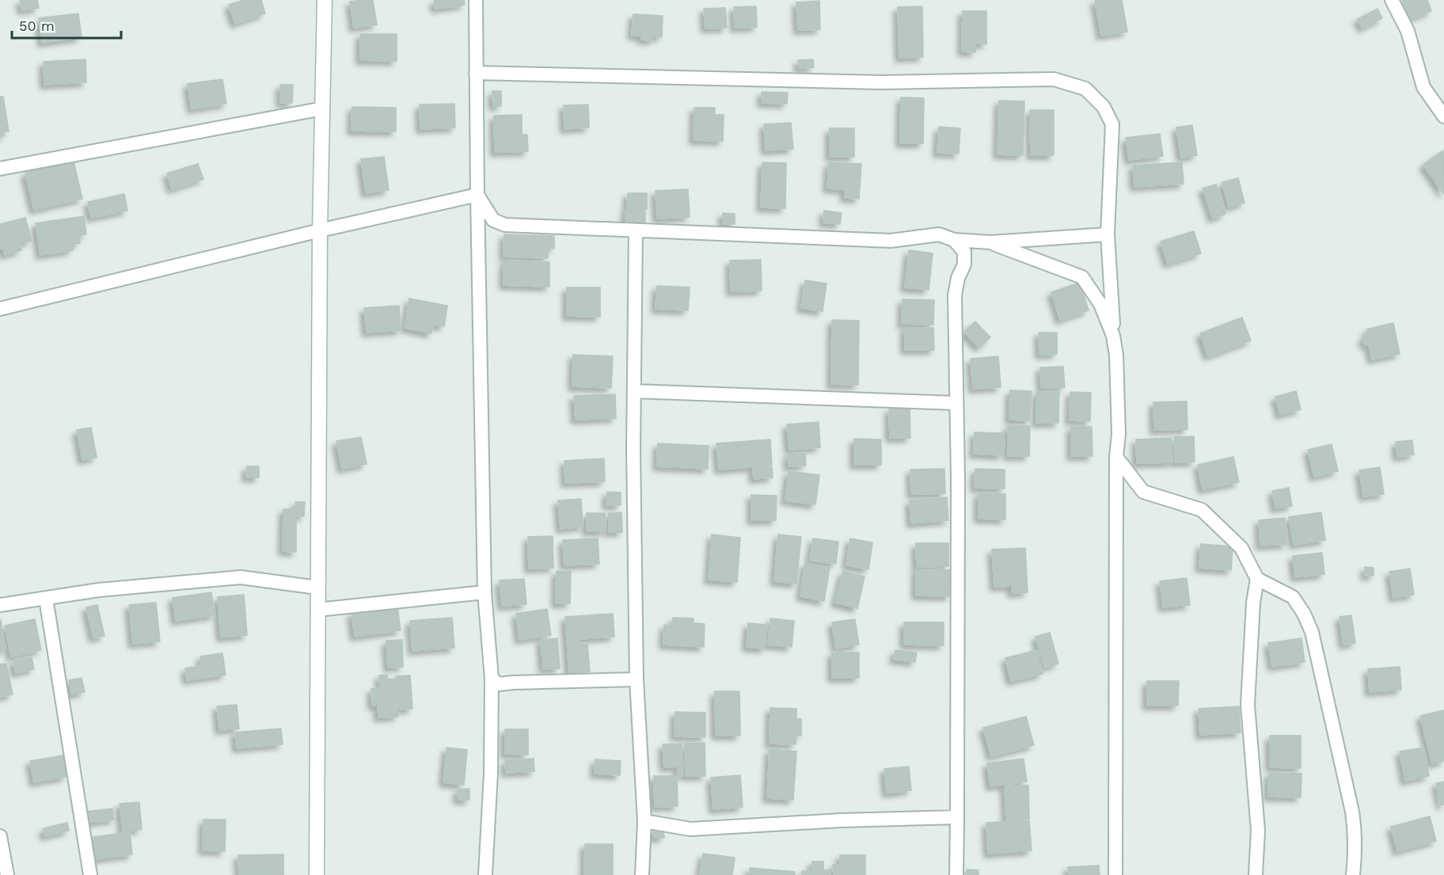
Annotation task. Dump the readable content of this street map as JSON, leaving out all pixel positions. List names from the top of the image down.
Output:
{
  "scale_bar": "50 m"
}
